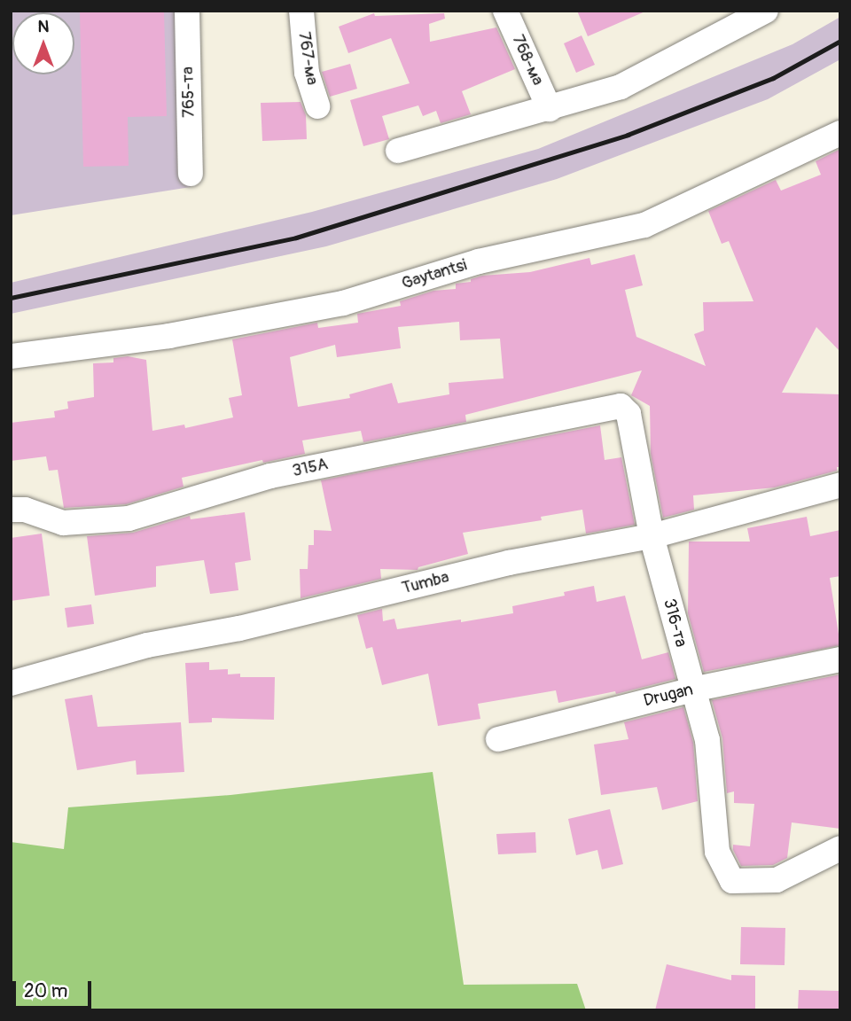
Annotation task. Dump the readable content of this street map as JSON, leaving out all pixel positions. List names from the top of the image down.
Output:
{
  "streets": {
    "street": [
      "767-ма",
      "768-ма",
      "765-та",
      "Gaytantsi",
      "315А",
      "Tumba",
      "316-та",
      "Drugan"
    ]
  },
  "crossings": [
    ["315А", "316-та"],
    ["Tumba", "316-та"],
    ["316-та", "Drugan"]
  ],
  "scale_bar": "20 m",
  "north": "top"
}
